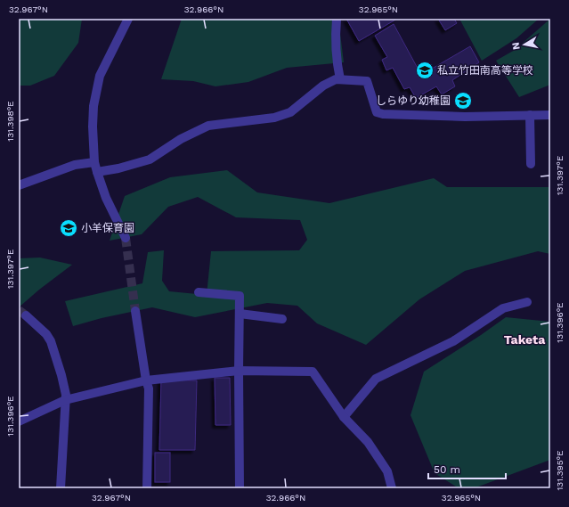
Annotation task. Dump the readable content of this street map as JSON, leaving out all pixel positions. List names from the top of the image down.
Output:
{
  "districts": ["Taketa"],
  "places": {
    "school or university": ["私立竹田南高等学校", "しらゆり幼稚園", "小羊保育園"]
  },
  "scale_bar": "50 m",
  "north": "left",
  "coordinates": [
    "32.967°N",
    "32.966°N",
    "32.965°N",
    "131.398°E",
    "131.397°E",
    "131.396°E",
    "131.395°E"
  ]
}
